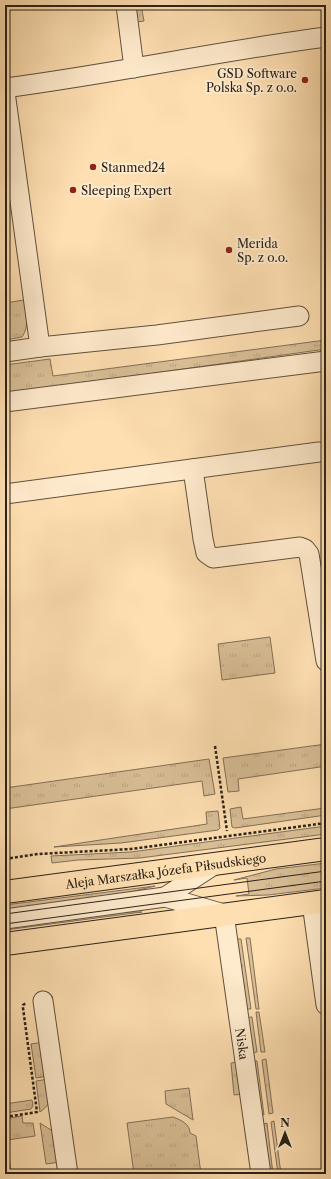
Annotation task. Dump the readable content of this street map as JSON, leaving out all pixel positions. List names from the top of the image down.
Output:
{
  "streets": {
    "main road": ["Aleja Marszałka Józefa Piłsudskiego"],
    "street": ["Niska"]
  },
  "places": [
    "GSD Software Polska Sp. z o.o.",
    "Stanmed24",
    "Sleeping Expert",
    "Merida Sp. z o.o."
  ],
  "north": "top"
}
